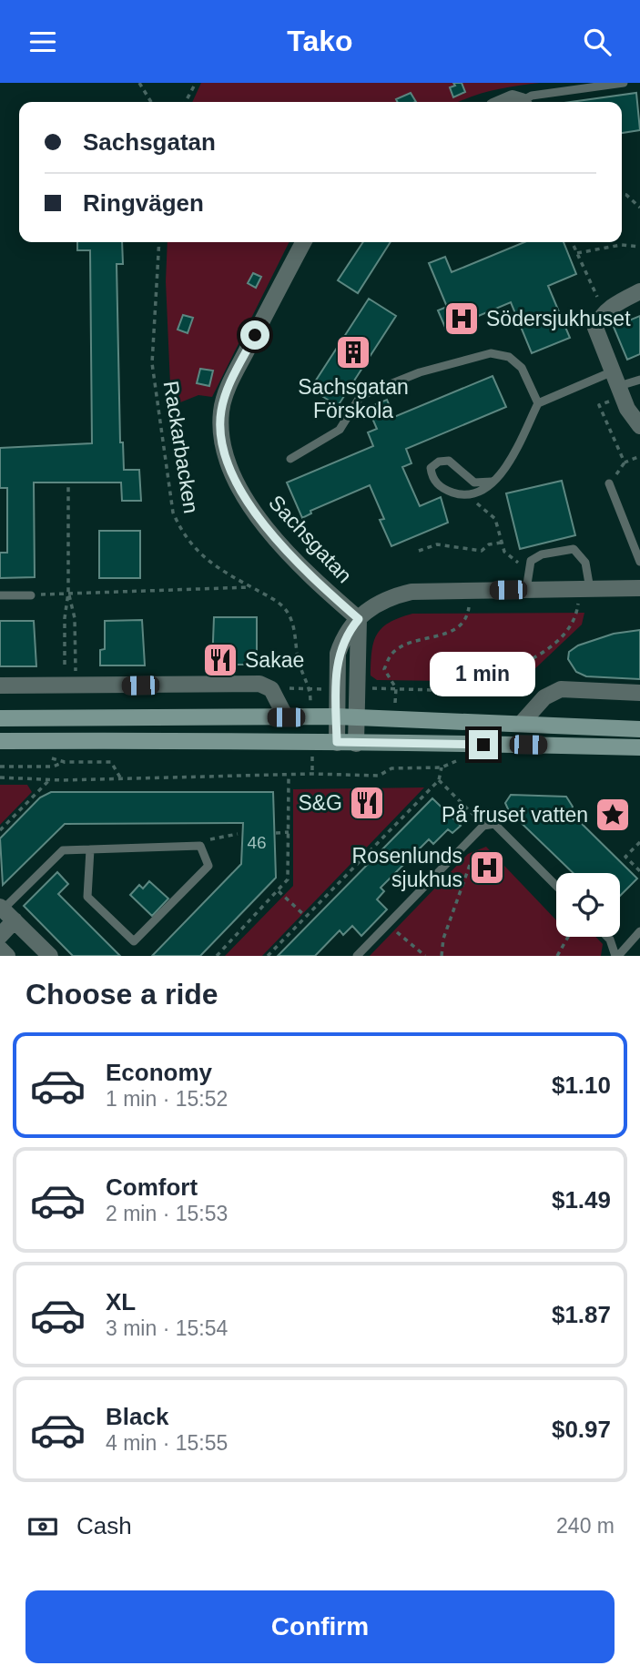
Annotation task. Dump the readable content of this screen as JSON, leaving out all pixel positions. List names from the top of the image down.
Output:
{
  "streets": {
    "street": ["Sachsgatan"],
    "path": ["Rackarbacken"]
  },
  "places": {
    "hospital": ["Södersjukhuset", "Rosenlunds sjukhus"],
    "building": ["Sachsgatan Förskola"],
    "restaurant": ["Sakae", "S&G"],
    "place": ["På fruset vatten"]
  },
  "house_numbers": ["46"],
  "page": {
    "header": "Tako",
    "banner": ["Sachsgatan", "Ringvägen"],
    "bubble": "1 min",
    "heading": "Choose a ride",
    "list": [
      {
        "name": "Economy",
        "note": "1 min · 15:52",
        "value": "$1.10"
      },
      {
        "name": "Comfort",
        "note": "2 min · 15:53",
        "value": "$1.49"
      },
      {
        "name": "XL",
        "note": "3 min · 15:54",
        "value": "$1.87"
      },
      {
        "name": "Black",
        "note": "4 min · 15:55",
        "value": "$0.97"
      }
    ],
    "pay": ["Cash", "240 m"],
    "buttons": "Confirm"
  }
}
